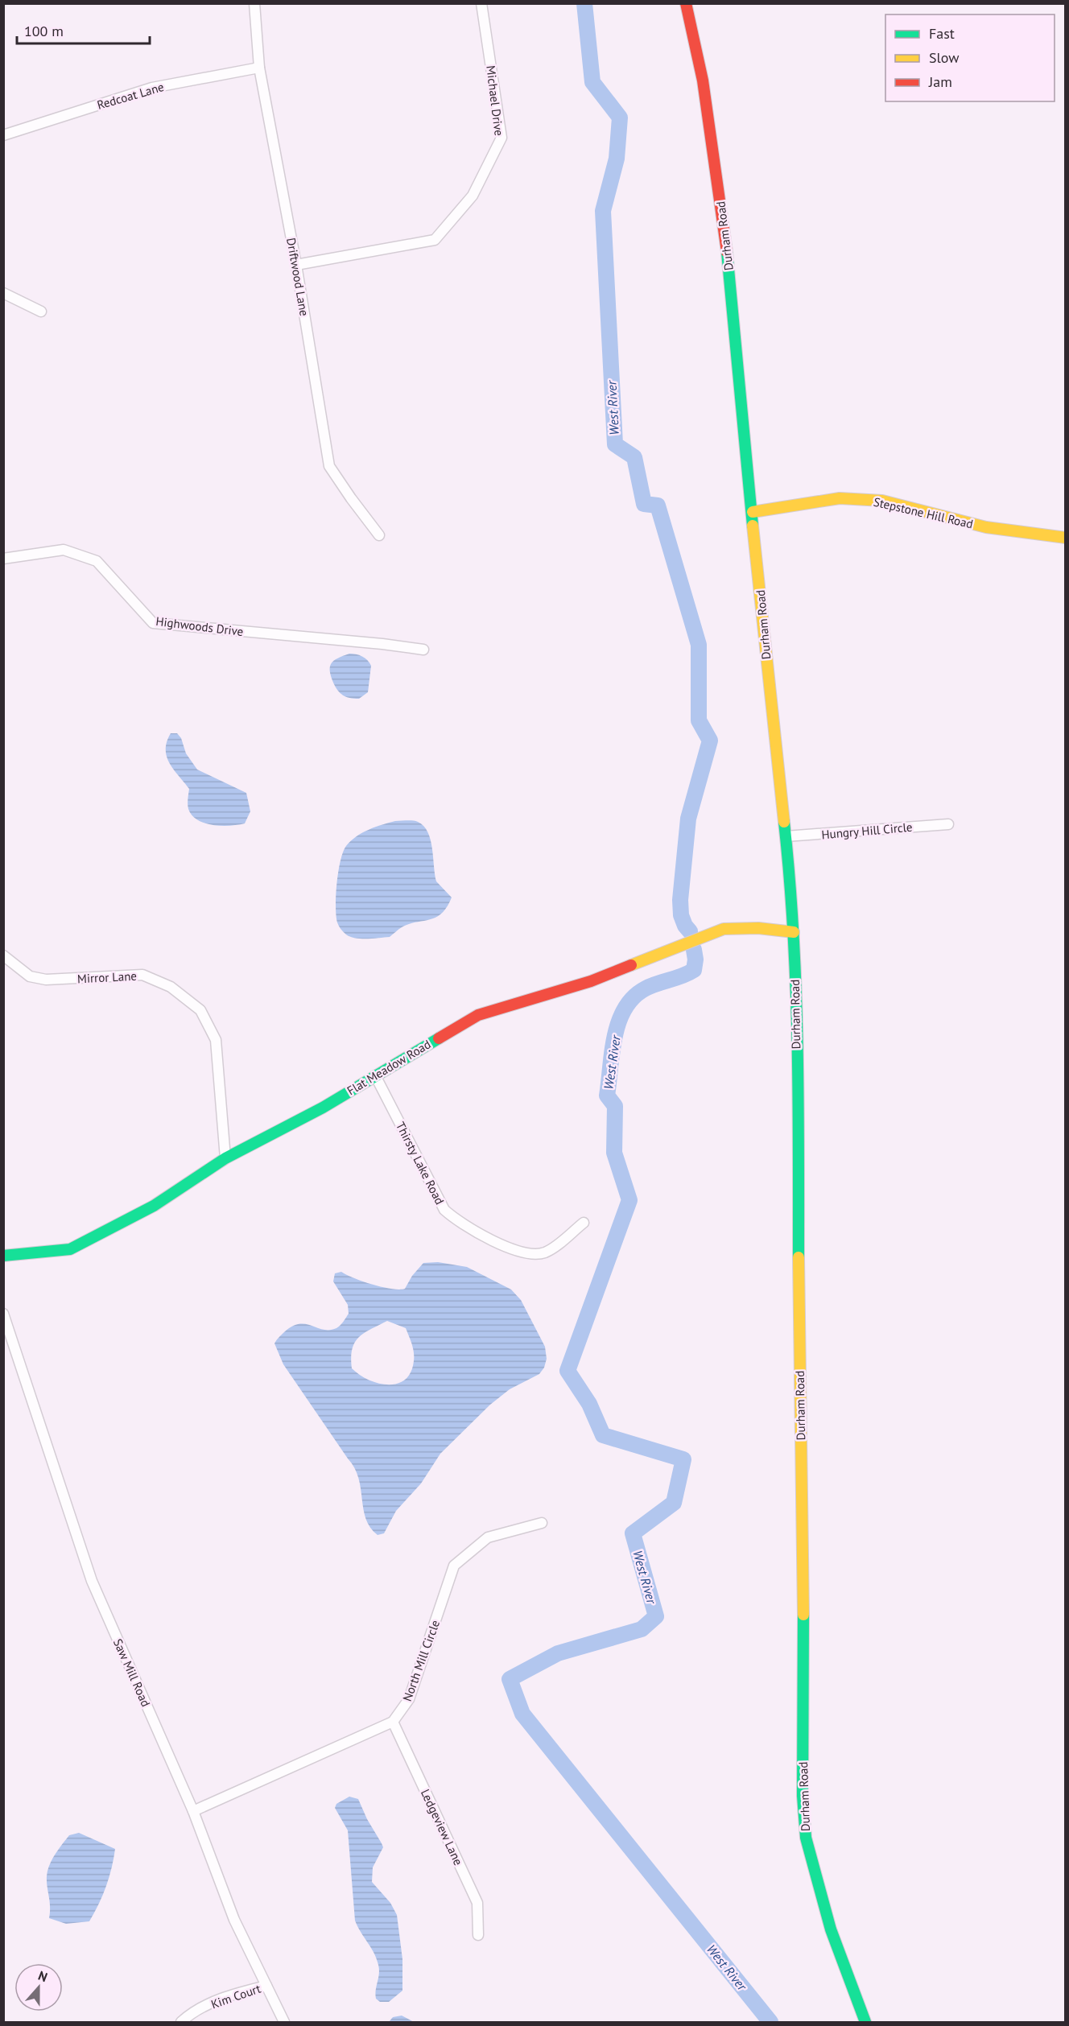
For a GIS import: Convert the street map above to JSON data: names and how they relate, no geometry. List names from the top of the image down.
{
  "streets": {
    "main road": ["Durham Road", "Stepstone Hill Road", "Flat Meadow Road"],
    "street": [
      "Redcoat Lane",
      "Michael Drive",
      "Driftwood Lane",
      "Highwoods Drive",
      "Hungry Hill Circle",
      "Mirror Lane",
      "Thirsty Lake Road",
      "North Mill Circle",
      "Saw Mill Road",
      "Ledgeview Lane",
      "Kim Court"
    ]
  },
  "crossings": [
    ["Redcoat Lane", "Driftwood Lane"],
    ["Michael Drive", "Driftwood Lane"],
    ["Durham Road", "Stepstone Hill Road"],
    ["Durham Road", "Hungry Hill Circle"],
    ["Durham Road", "Flat Meadow Road"],
    ["Mirror Lane", "Flat Meadow Road"],
    ["Flat Meadow Road", "Thirsty Lake Road"],
    ["North Mill Circle", "Ledgeview Lane"],
    ["Saw Mill Road", "Kim Court"]
  ],
  "water": ["West River"],
  "legend": ["Fast", "Slow", "Jam"],
  "scale_bar": "100 m",
  "north": "top"
}
